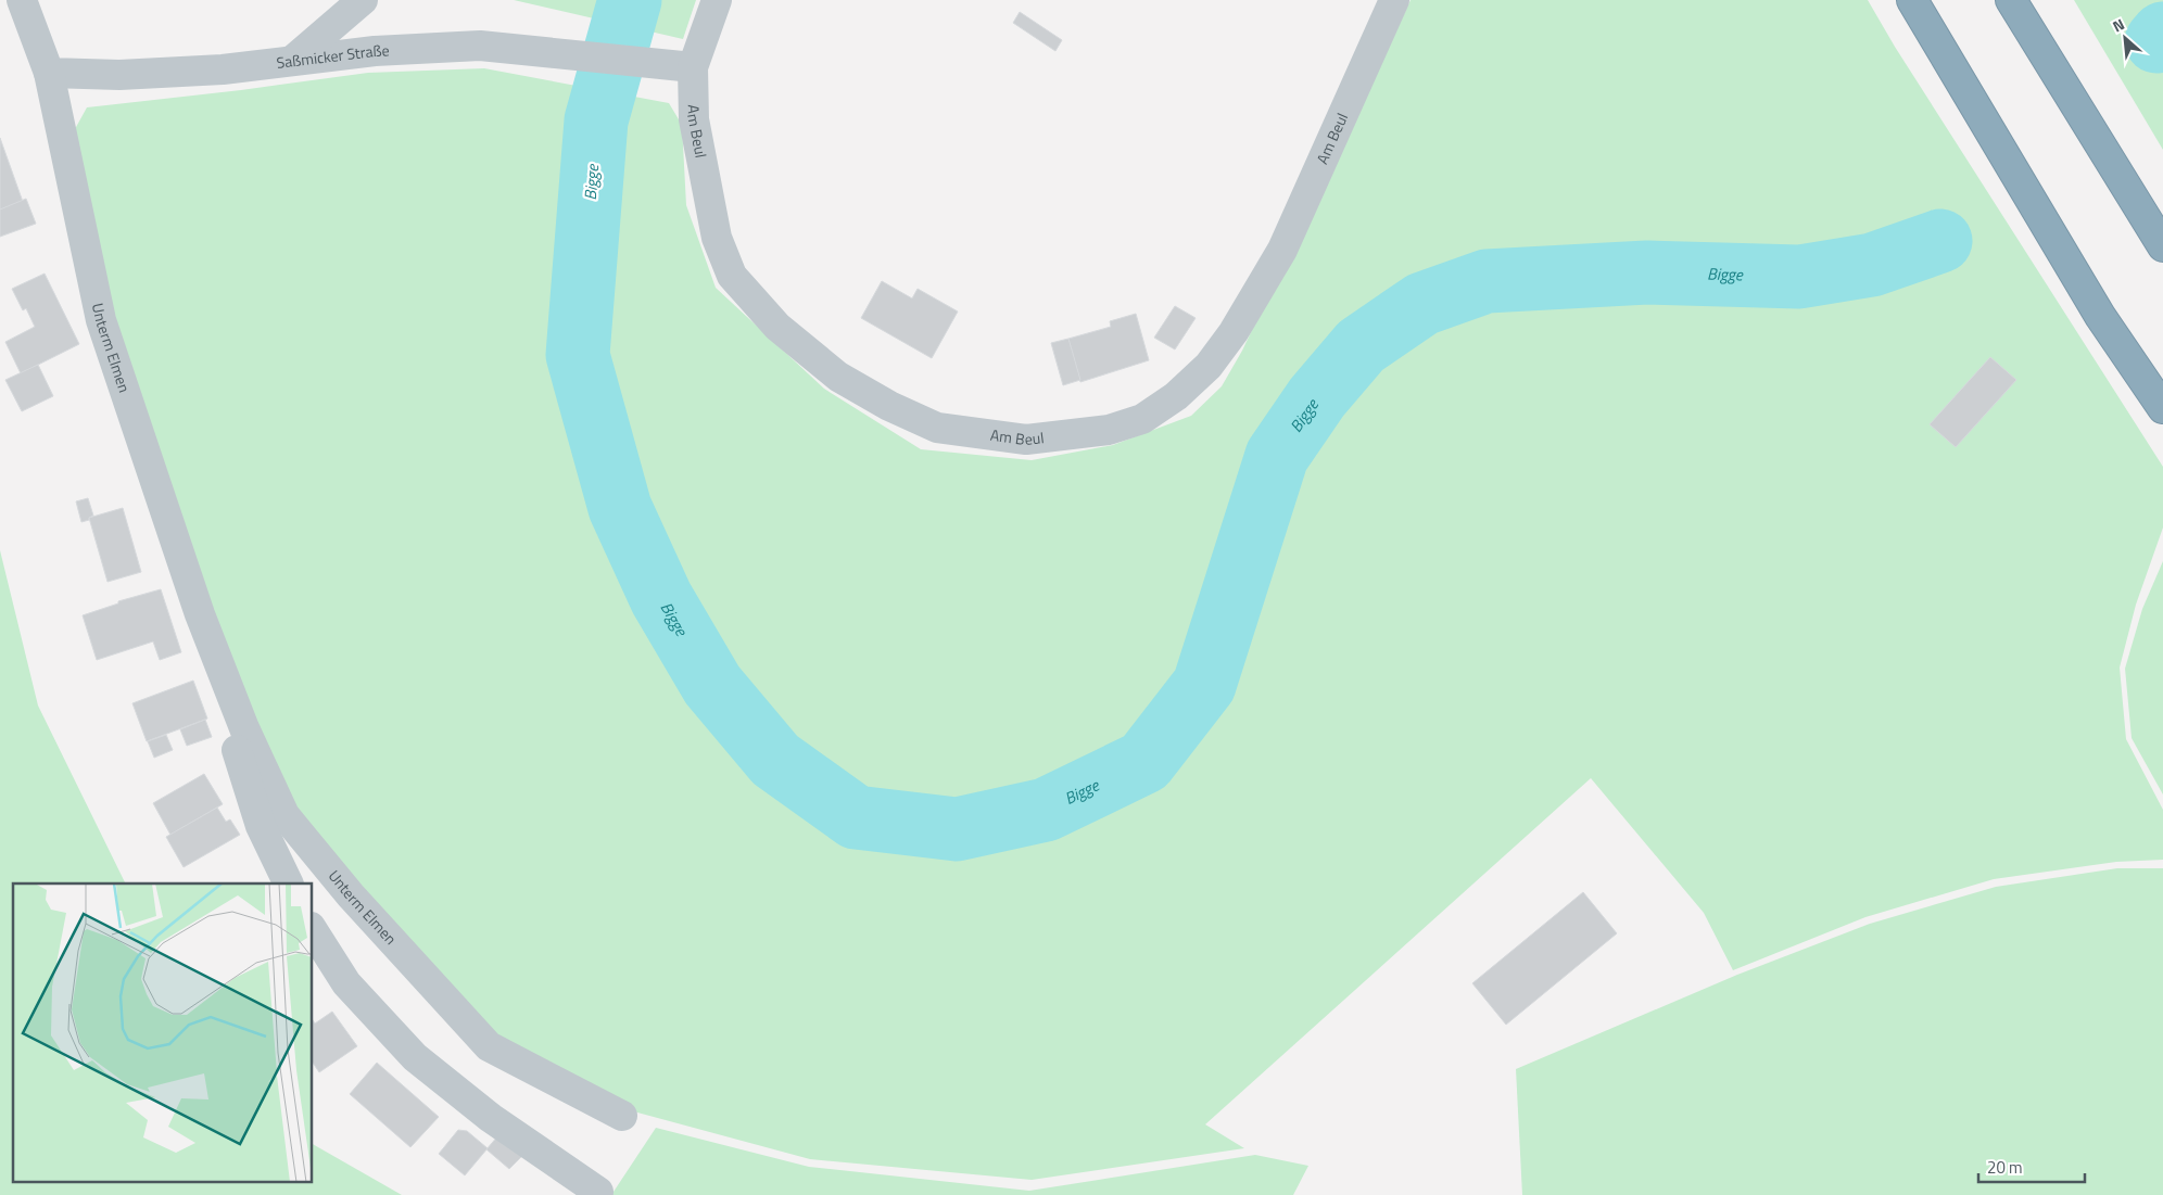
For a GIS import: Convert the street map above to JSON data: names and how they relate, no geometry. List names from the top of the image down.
{
  "streets": {
    "street": ["Saßmicker Straße", "Am Beul", "Unterm Elmen"]
  },
  "crossings": [
    ["Saßmicker Straße", "Am Beul"],
    ["Saßmicker Straße", "Unterm Elmen"]
  ],
  "water": ["Bigge"],
  "scale_bar": "20 m",
  "north": "top left"
}
